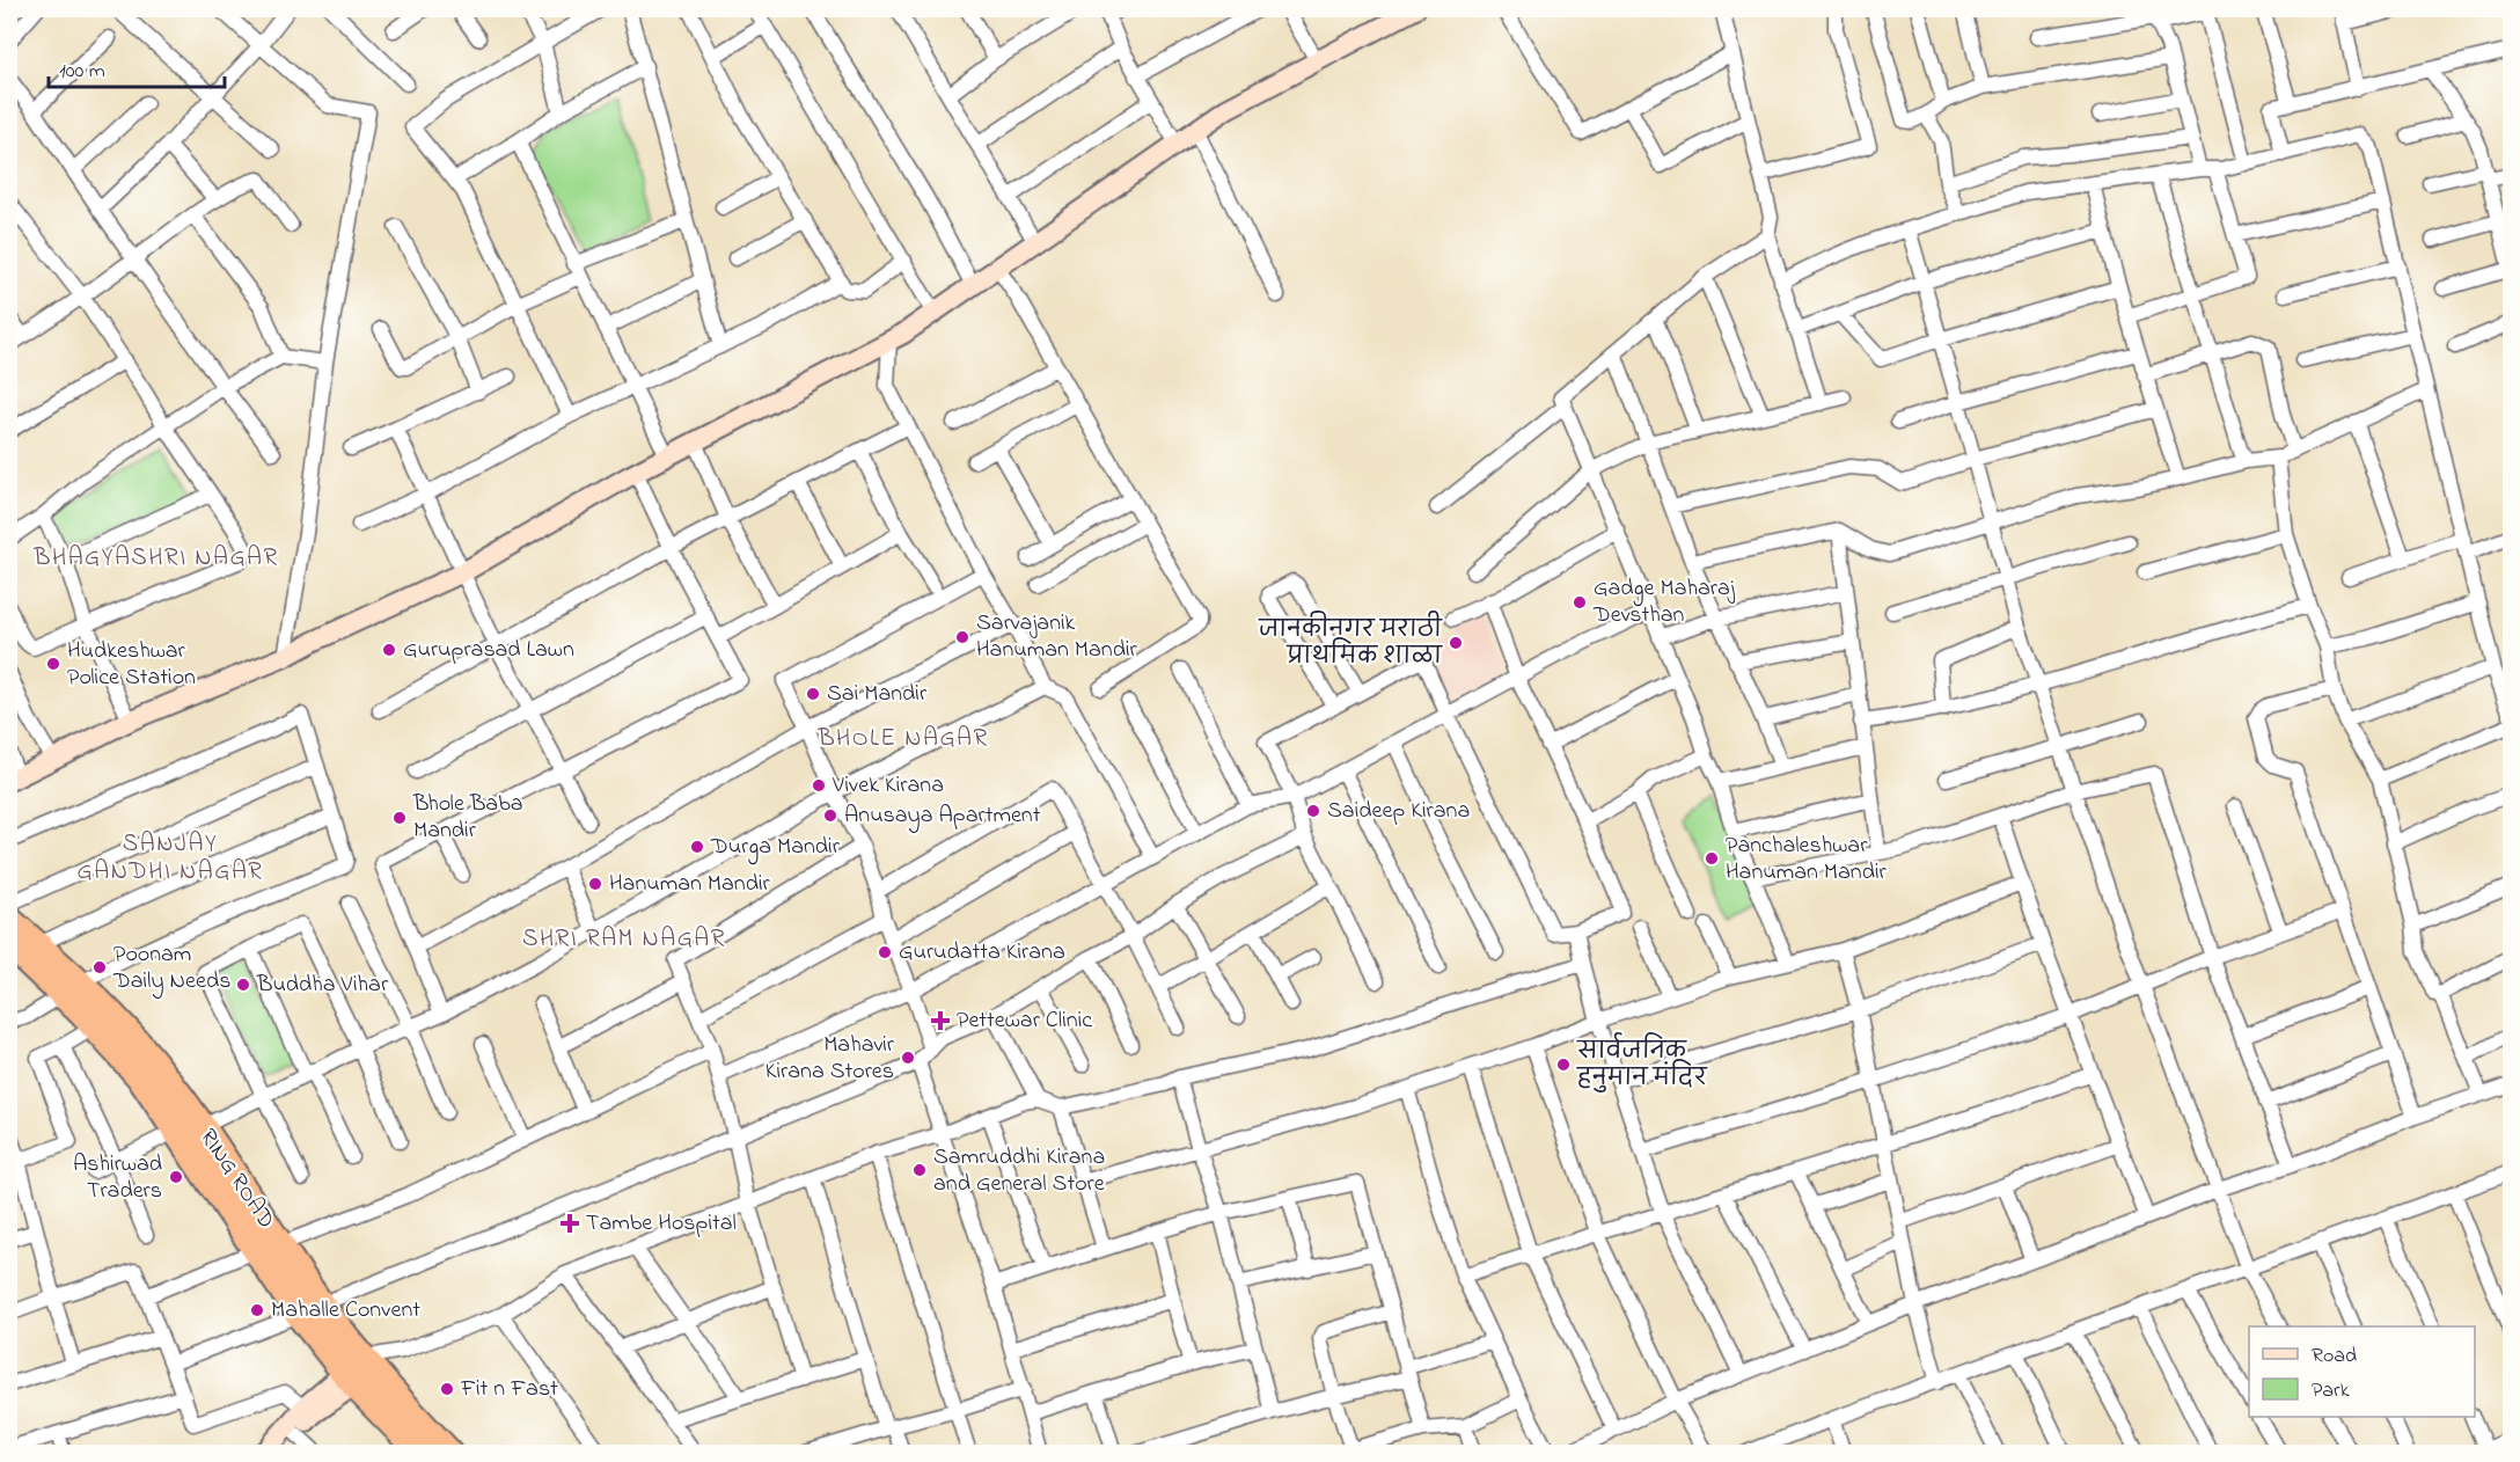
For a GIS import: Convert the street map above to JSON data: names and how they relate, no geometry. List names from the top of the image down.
{
  "streets": {
    "highway": ["RING ROAD"]
  },
  "districts": [
    "BHAGYASHRI NAGAR",
    "BHOLE NAGAR",
    "SANJAY GANDHI NAGAR",
    "SHRI RAM NAGAR"
  ],
  "places": {
    "other": [
      "Gadge Maharaj Devsthan",
      "Sarvajanik Hanuman Mandir",
      "जानकीनगर मराठी प्राथमिक शाळा",
      "Guruprasad Lawn",
      "Hudkeshwar Police Station",
      "Sai Mandir",
      "Vivek Kirana",
      "Saideep Kirana",
      "Anusaya Apartment",
      "Bhole Baba Mandir",
      "Durga Mandir",
      "Panchaleshwar Hanuman Mandir",
      "Hanuman Mandir",
      "Gurudatta Kirana",
      "Poonam Daily Needs",
      "Buddha Vihar",
      "Mahavir Kirana Stores",
      "सार्वजनिक हनुमान मंदिर",
      "Samruddhi Kirana and General Store",
      "Ashirwad Traders",
      "Mahalle Convent",
      "Fit n Fast"
    ],
    "health": ["Pettewar Clinic", "Tambe Hospital"]
  },
  "legend": ["Road", "Park"],
  "scale_bar": "100 m"
}
